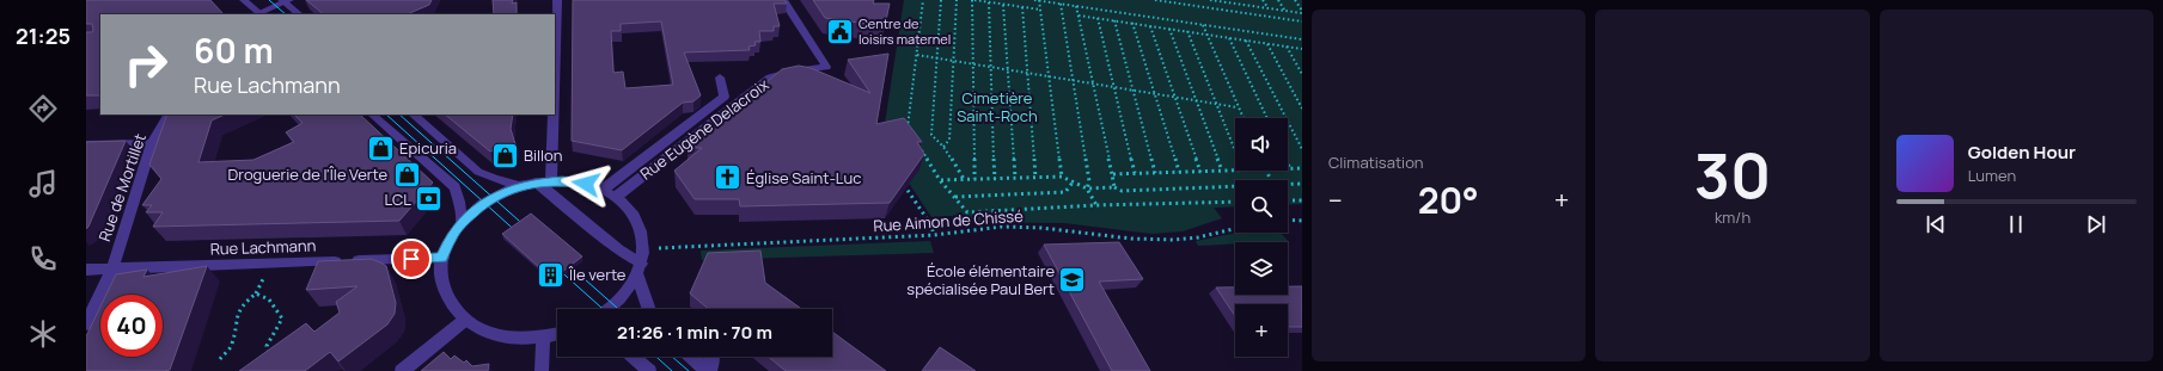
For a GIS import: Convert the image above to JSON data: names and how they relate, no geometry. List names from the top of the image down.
{
  "streets": {
    "street": ["Rue Eugène Delacroix", "Rue de Mortillet", "Rue Lachmann"],
    "path": ["Rue Aimon de Chissé"]
  },
  "crossings": [
    ["Rue de Mortillet", "Rue Lachmann"]
  ],
  "parks": ["Cimetière Saint-Roch"],
  "places": {
    "public building": ["Centre de loisirs maternel"],
    "shop": ["Epicuria", "Billon", "Droguerie de l'Île Verte"],
    "church": ["Église Saint-Luc"],
    "bank": ["LCL"],
    "building": ["Île verte"],
    "school or university": ["École élémentaire spécialisée Paul Bert"]
  },
  "page": {
    "tabs": "21:25",
    "tile": [
      "Climatisation",
      ["30", "km/h"]
    ],
    "turn": ["60 m", "Rue Lachmann"],
    "map_buttons": "+",
    "song": ["Golden Hour", "Lumen"],
    "heat": ["−", "20°", "+"],
    "limit": "40",
    "trip": "21:26 · 1 min · 70 m"
  }
}
